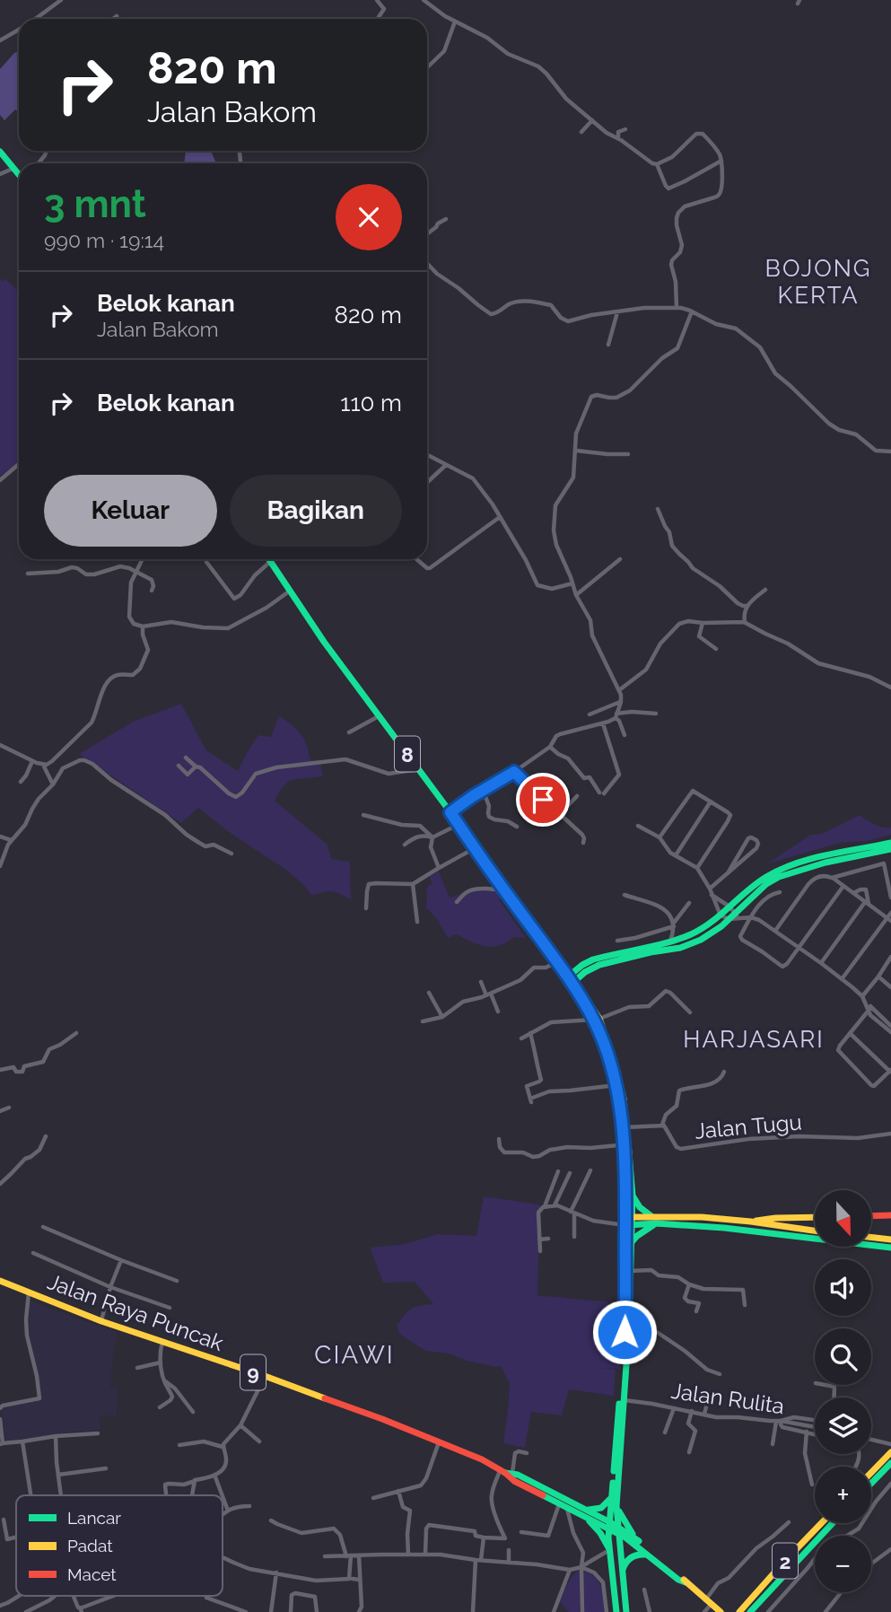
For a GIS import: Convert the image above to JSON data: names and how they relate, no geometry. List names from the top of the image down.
{
  "streets": {
    "main road": [
      "8",
      "Jalan Raya Puncak",
      "9",
      "2"
    ],
    "street": ["Jalan Tugu", "Jalan Rulita"]
  },
  "crossings": [
    ["8", "Jalan Tugu"],
    ["8", "9"],
    ["8", "Jalan Rulita"],
    ["Jalan Raya Puncak", "9"]
  ],
  "districts": ["BOJONG KERTA", "HARJASARI", "CIAWI"],
  "legend": ["Lancar", "Padat", "Macet"],
  "north": "bottom",
  "page": {
    "turn": ["820 m", "Jalan Bakom"],
    "heading": ["3 mnt", "990 m · 19:14"],
    "list": [
      {
        "name": "Belok kanan",
        "note": "Jalan Bakom",
        "value": "820 m"
      },
      {
        "name": "Belok kanan",
        "value": "110 m"
      }
    ],
    "buttons": ["Keluar", "Bagikan"],
    "map_buttons": ["+", "−"]
  }
}
